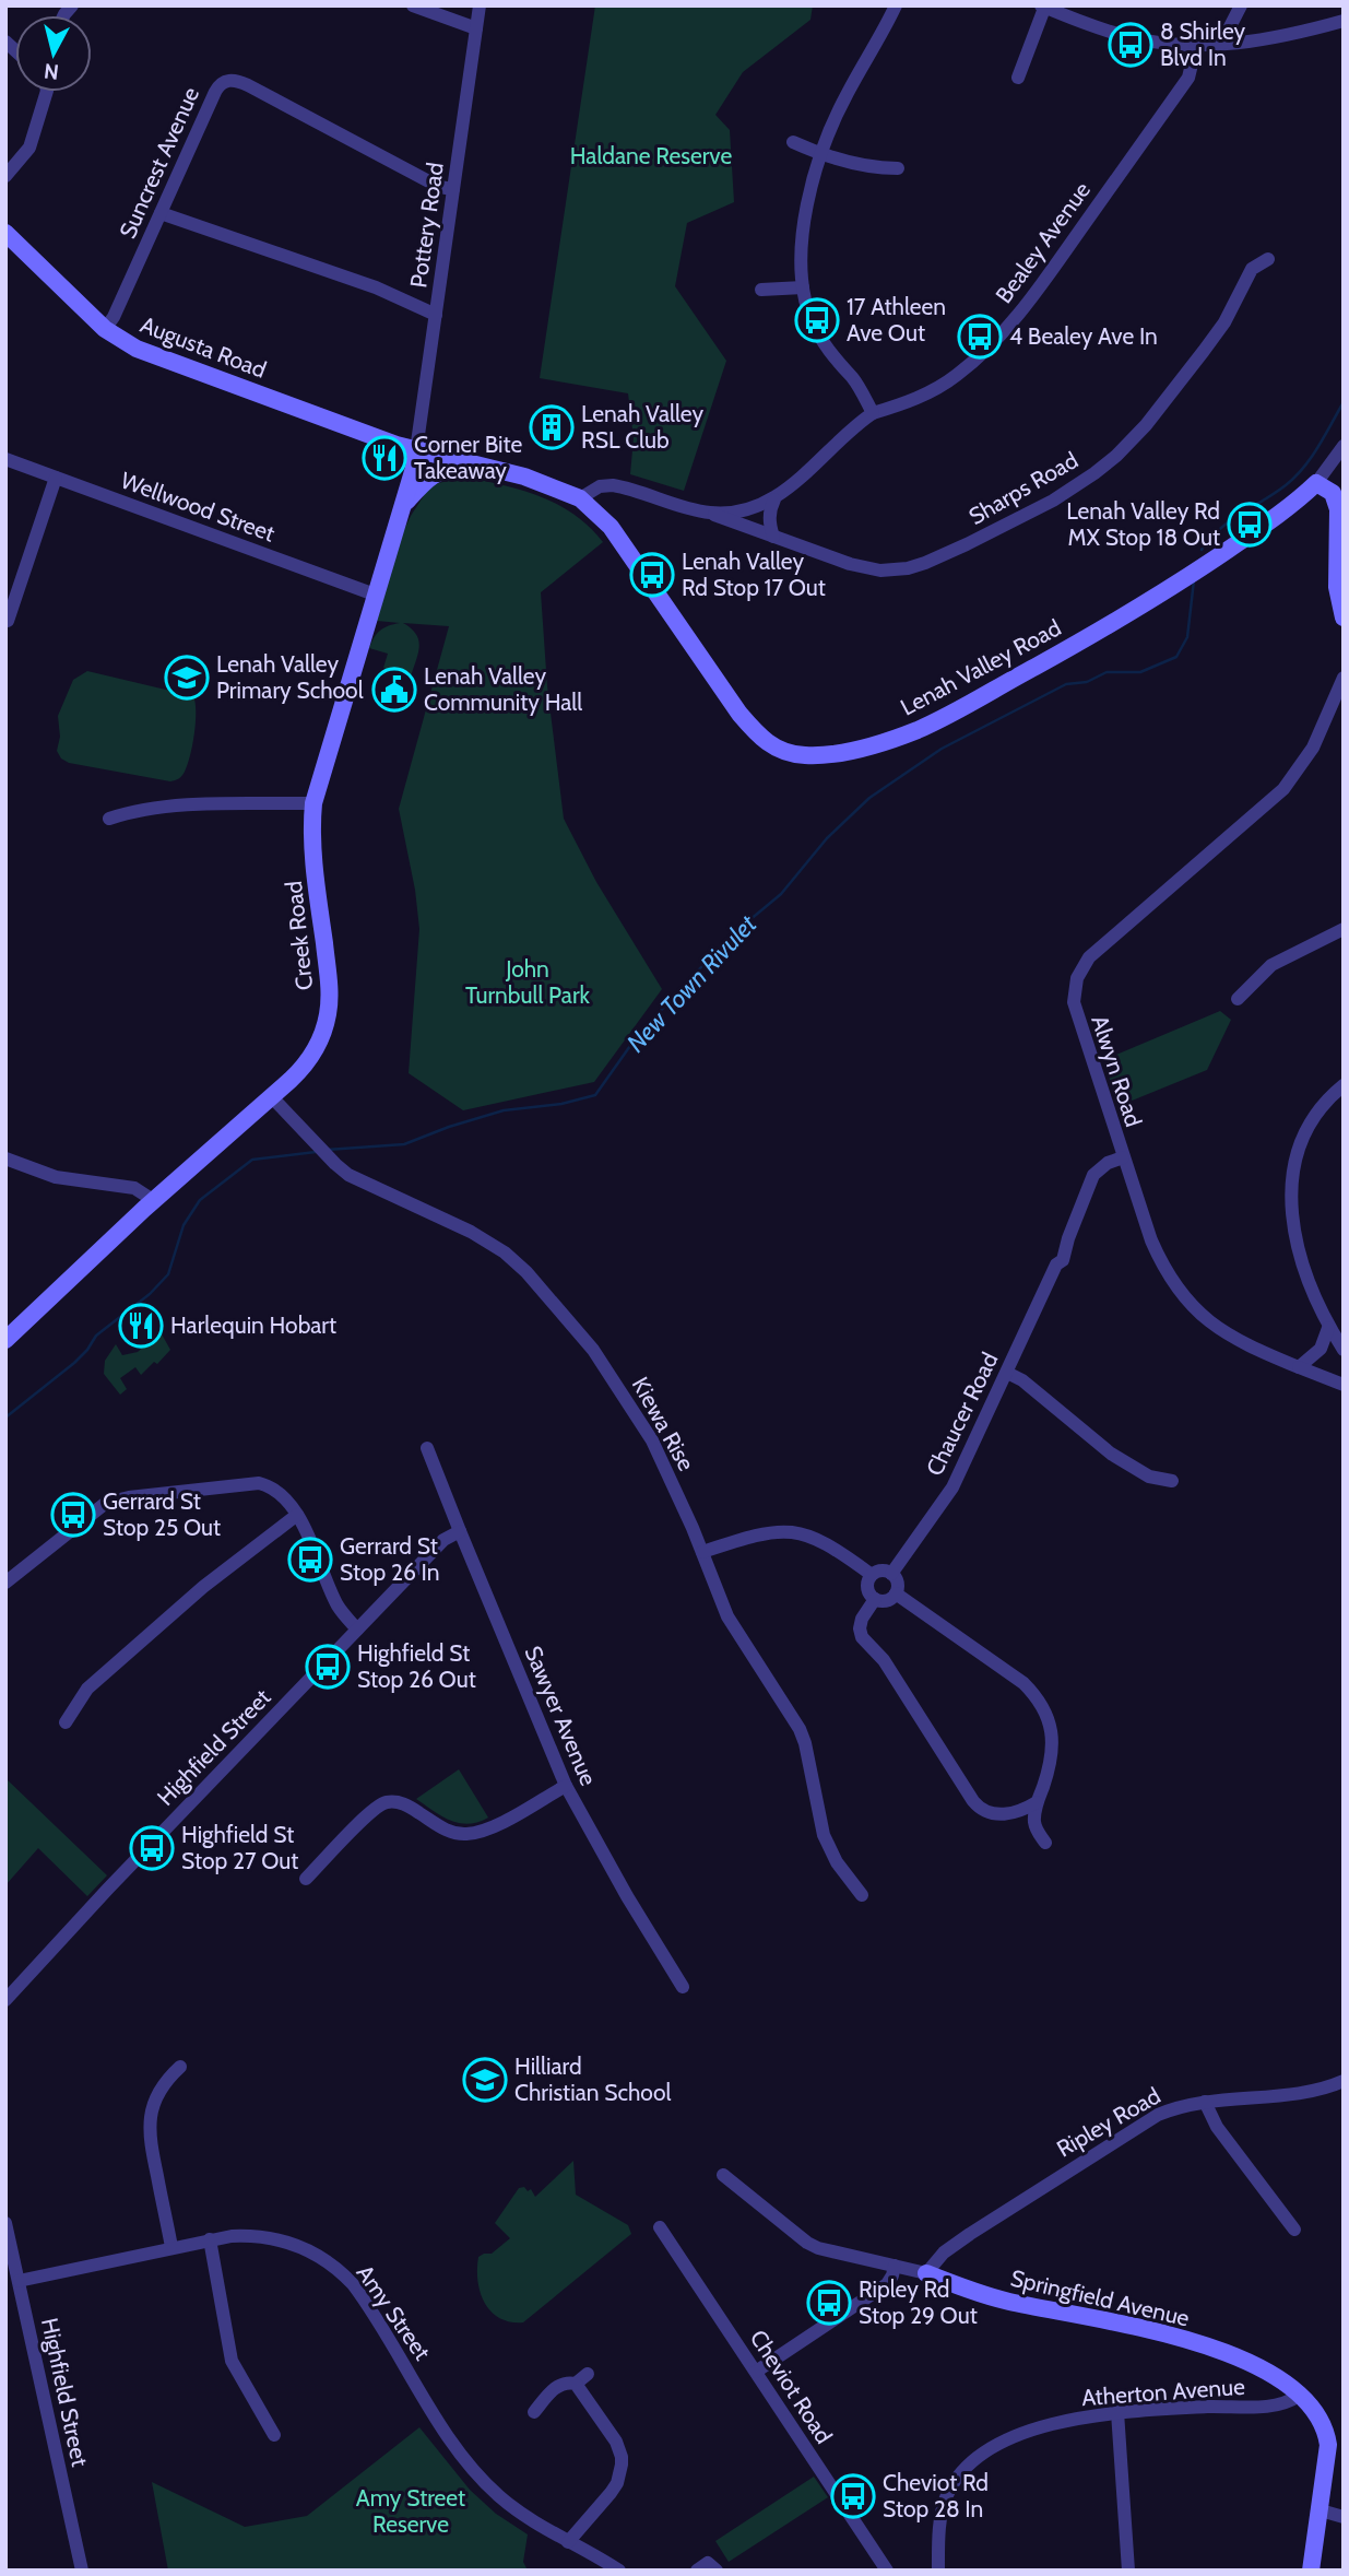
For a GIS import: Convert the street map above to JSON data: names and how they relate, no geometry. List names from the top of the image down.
{
  "streets": {
    "street": [
      "Suncrest Avenue",
      "Pottery Road",
      "Bealey Avenue",
      "Augusta Road",
      "Sharps Road",
      "Wellwood Street",
      "Lenah Valley Road",
      "Creek Road",
      "Alwyn Road",
      "Chaucer Road",
      "Kiewa Rise",
      "Sawyer Avenue",
      "Highfield Street",
      "Ripley Road",
      "Springfield Avenue",
      "Amy Street",
      "Cheviot Road",
      "Atherton Avenue"
    ]
  },
  "crossings": [
    ["Suncrest Avenue", "Pottery Road"],
    ["Suncrest Avenue", "Augusta Road"],
    ["Pottery Road", "Augusta Road"],
    ["Pottery Road", "Lenah Valley Road"],
    ["Pottery Road", "Creek Road"],
    ["Augusta Road", "Lenah Valley Road"],
    ["Augusta Road", "Creek Road"],
    ["Sharps Road", "Lenah Valley Road"],
    ["Wellwood Street", "Creek Road"],
    ["Lenah Valley Road", "Creek Road"],
    ["Creek Road", "Kiewa Rise"],
    ["Alwyn Road", "Chaucer Road"],
    ["Sawyer Avenue", "Highfield Street"],
    ["Highfield Street", "Amy Street"],
    ["Ripley Road", "Springfield Avenue"],
    ["Springfield Avenue", "Atherton Avenue"]
  ],
  "water": ["New Town Rivulet"],
  "parks": ["Haldane Reserve", "John Turnbull Park", "Amy Street Reserve"],
  "places": {
    "bus stop": [
      "8 Shirley Blvd In",
      "17 Athleen Ave Out",
      "4 Bealey Ave In",
      "Lenah Valley Rd MX Stop 18 Out",
      "Lenah Valley Rd Stop 17 Out",
      "Gerrard St Stop 25 Out",
      "Gerrard St Stop 26 In",
      "Highfield St Stop 26 Out",
      "Highfield St Stop 27 Out",
      "Ripley Rd Stop 29 Out",
      "Cheviot Rd Stop 28 In"
    ],
    "building": ["Lenah Valley RSL Club"],
    "restaurant": ["Corner Bite Takeaway", "Harlequin Hobart"],
    "school or university": ["Lenah Valley Primary School", "Hilliard Christian School"],
    "public building": ["Lenah Valley Community Hall"]
  },
  "north": "bottom"
}
